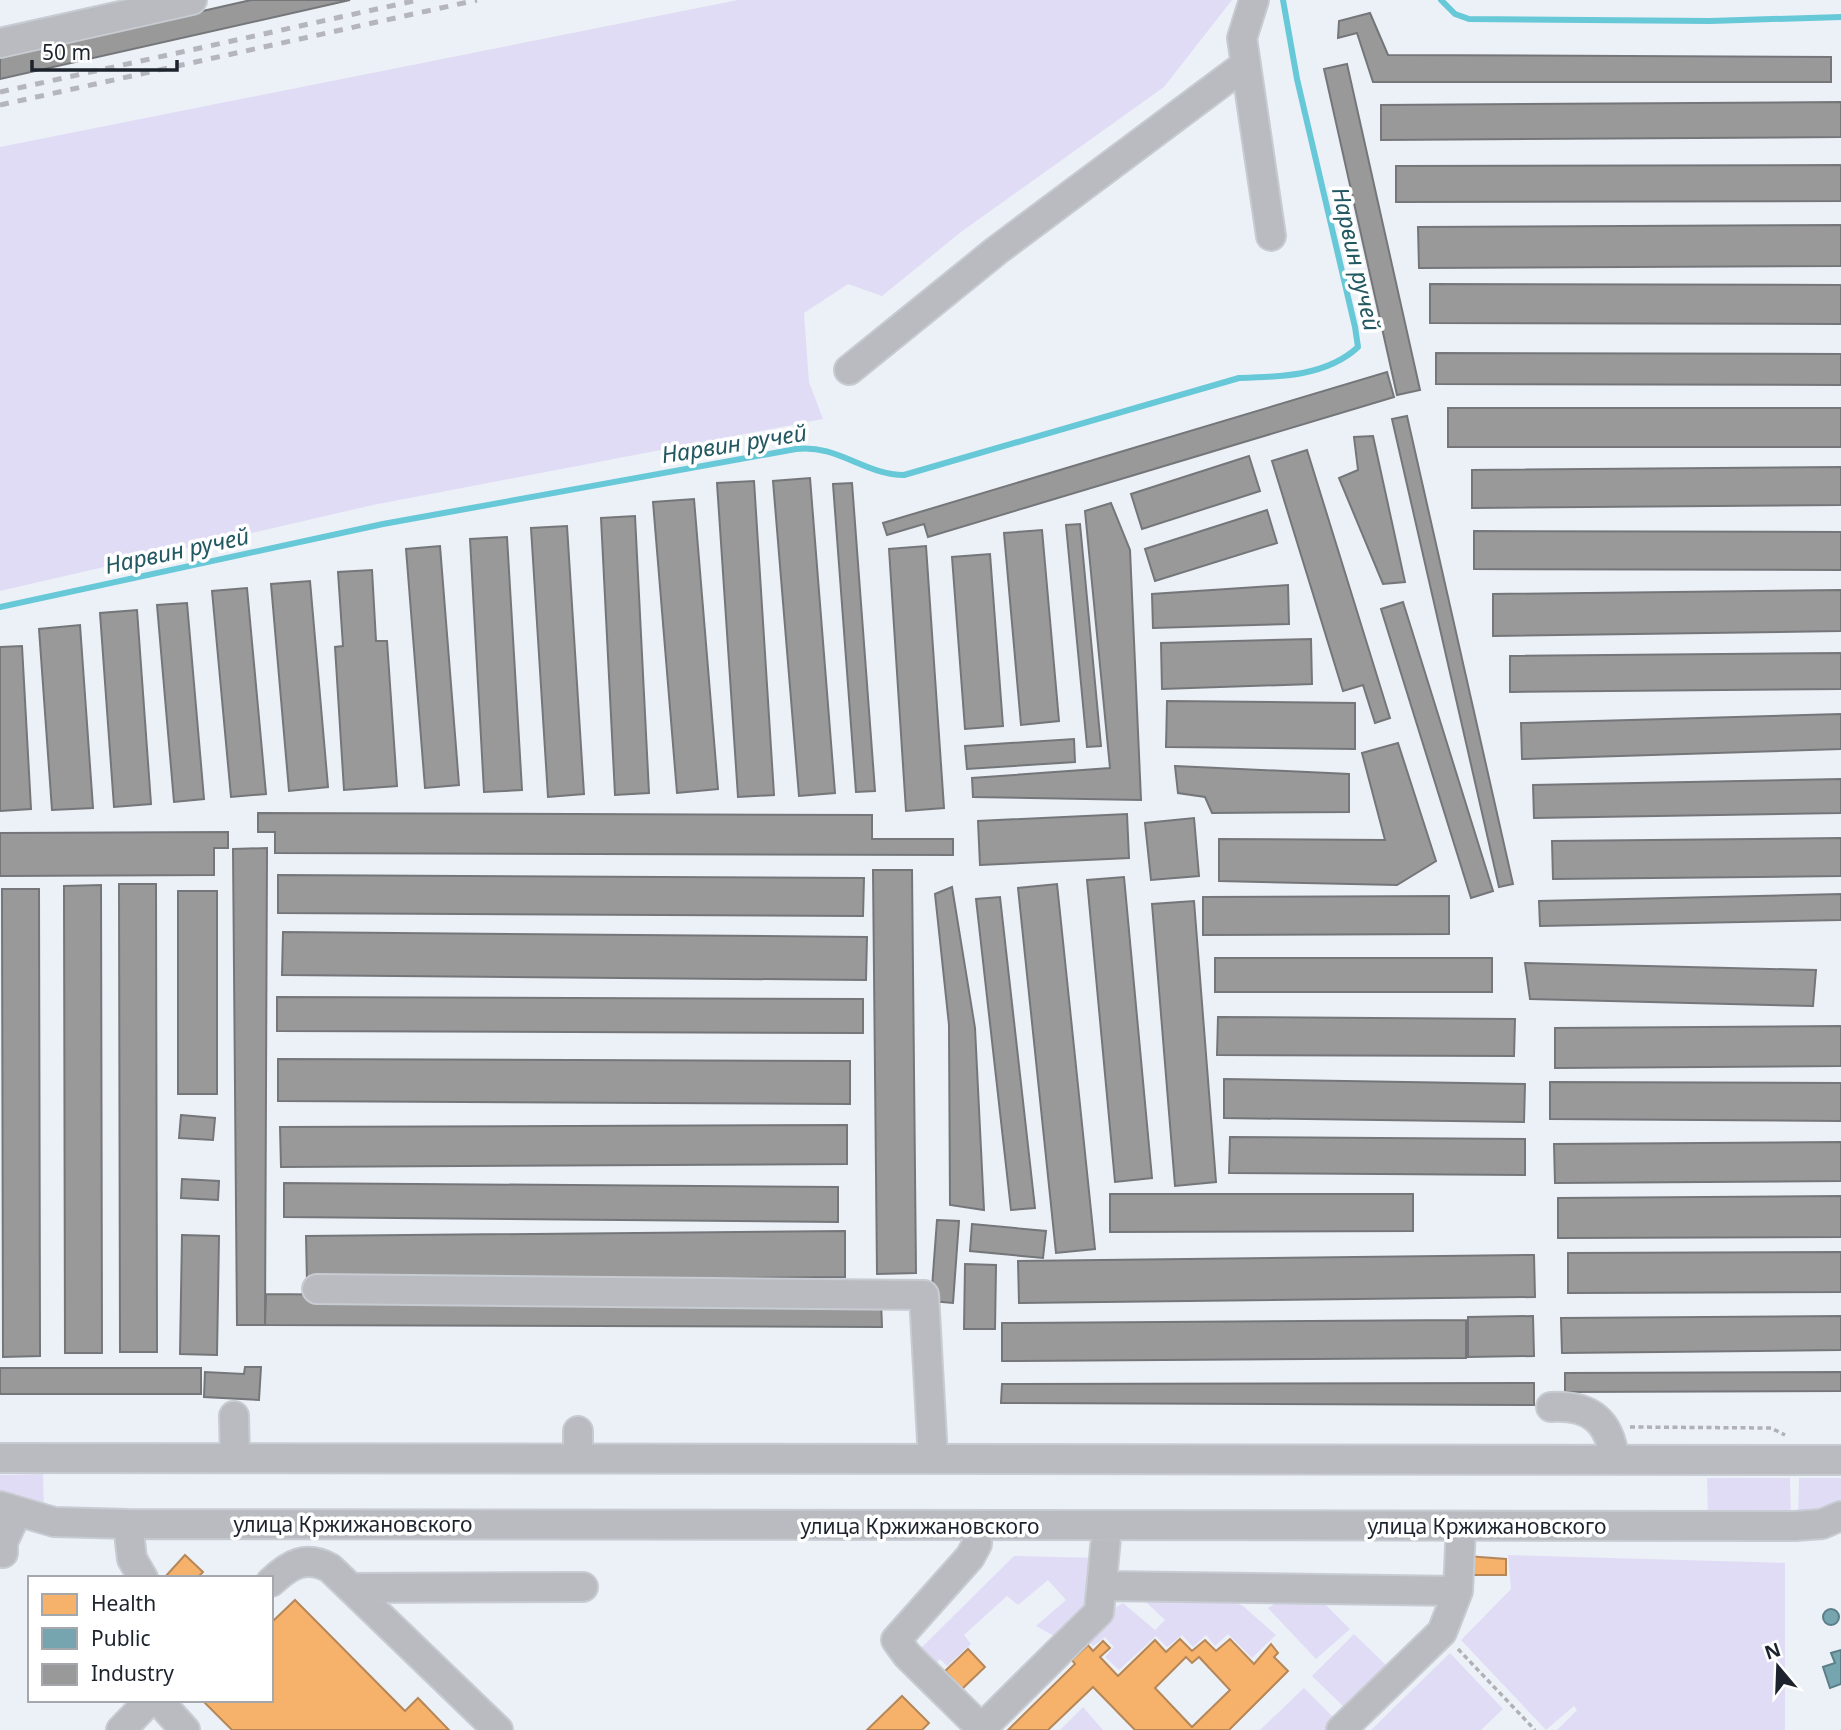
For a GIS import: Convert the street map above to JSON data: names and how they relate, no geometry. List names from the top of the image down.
{
  "streets": {
    "street": ["улица Кржижановского"]
  },
  "water": ["Нарвин ручей"],
  "legend": ["Health", "Public", "Industry"],
  "scale_bar": "50 m",
  "north": "top"
}
